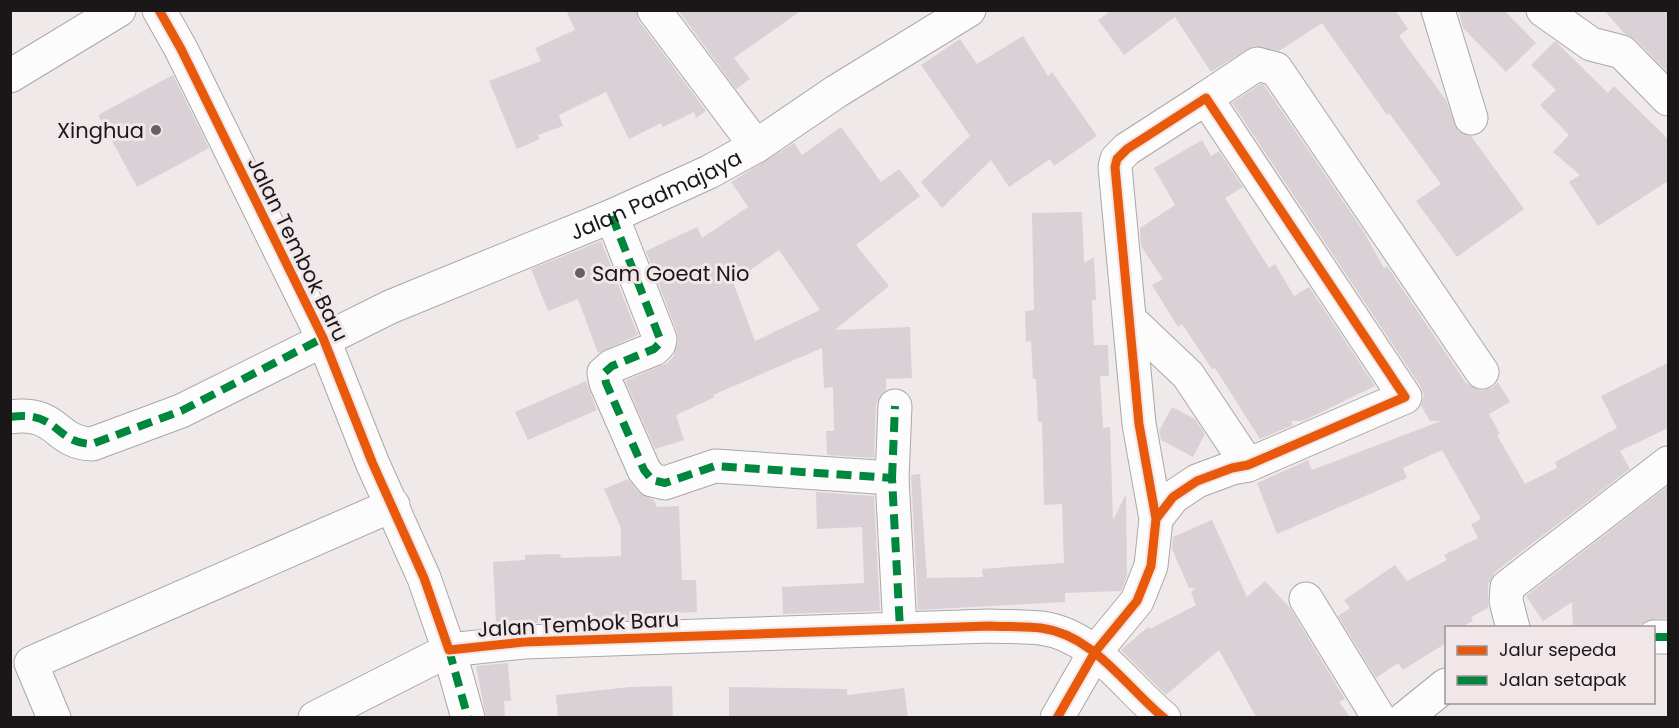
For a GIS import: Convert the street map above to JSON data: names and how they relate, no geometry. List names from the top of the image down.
{
  "streets": {
    "street": ["Jalan Padmajaya", "Jalan Tembok Baru"]
  },
  "crossings": [
    ["Jalan Padmajaya", "Jalan Tembok Baru"]
  ],
  "places": ["Xinghua", "Sam Goeat Nio"],
  "legend": ["Jalur sepeda", "Jalan setapak"]
}
